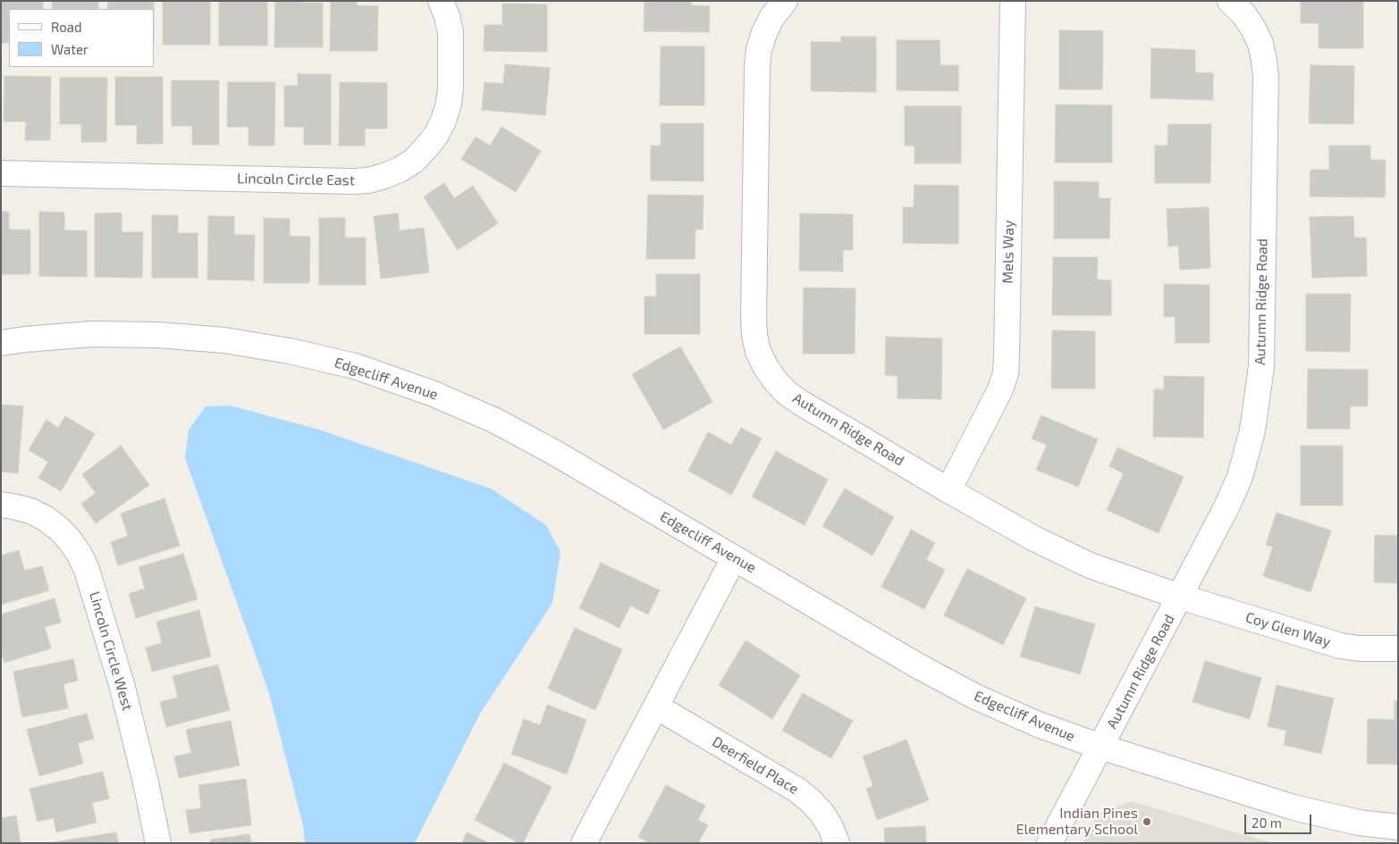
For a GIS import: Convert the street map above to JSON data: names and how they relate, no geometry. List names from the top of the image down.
{
  "streets": {
    "street": [
      "Lincoln Circle East",
      "Mels Way",
      "Autumn Ridge Road",
      "Edgecliff Avenue",
      "Coy Glen Way",
      "Lincoln Circle West",
      "Deerfield Place"
    ]
  },
  "crossings": [
    ["Mels Way", "Autumn Ridge Road"],
    ["Autumn Ridge Road", "Edgecliff Avenue"],
    ["Autumn Ridge Road", "Coy Glen Way"]
  ],
  "places": ["Indian Pines Elementary School"],
  "legend": ["Road", "Water"],
  "scale_bar": "20 m"
}
